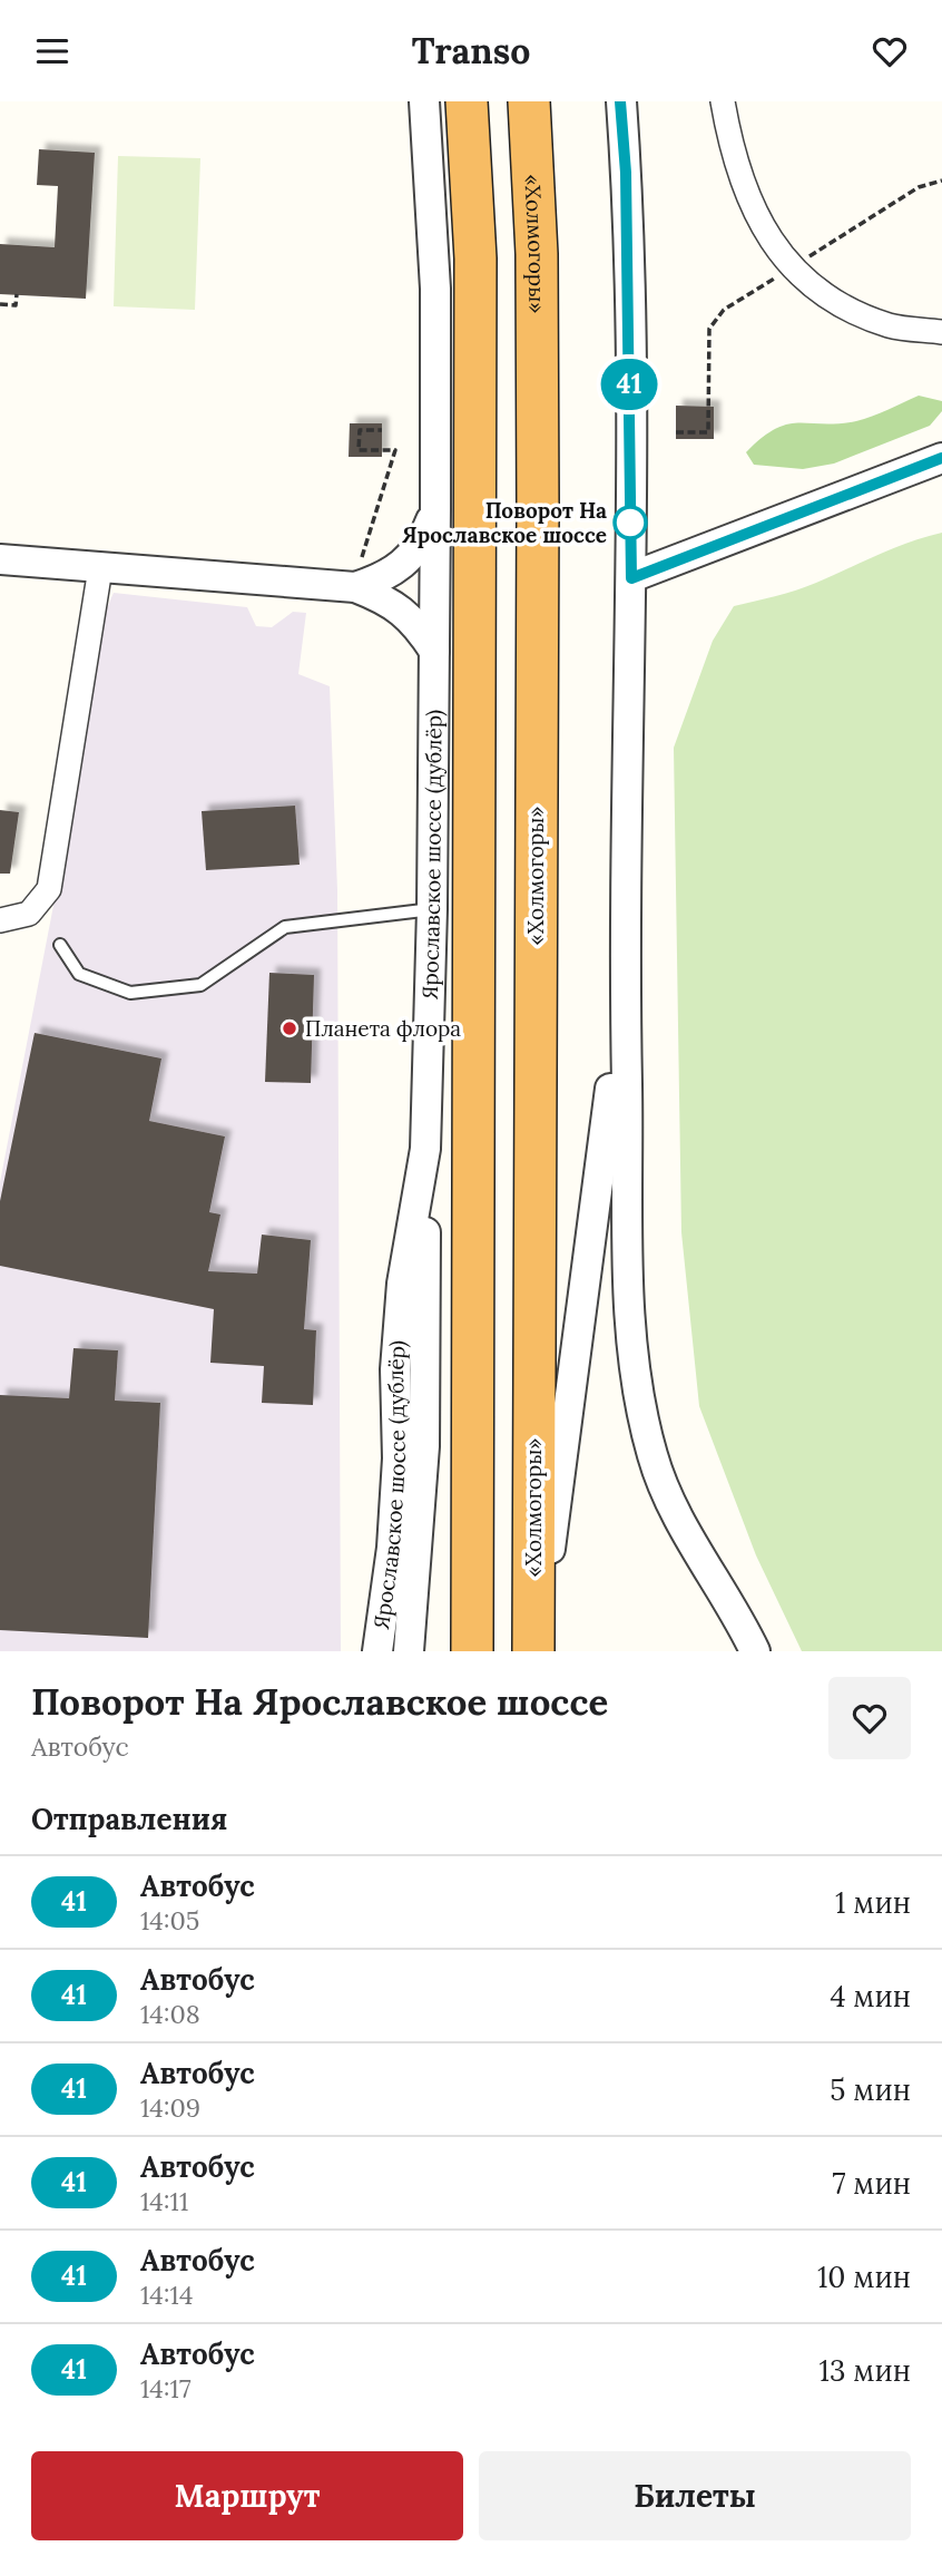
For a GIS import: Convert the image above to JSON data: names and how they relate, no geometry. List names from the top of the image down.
{
  "streets": {
    "highway": ["«Холмогоры»"],
    "street": ["Ярославское шоссе (дублёр)"]
  },
  "places": ["Поворот На Ярославское шоссе", "Планета флора"],
  "lines": ["bus line 41"],
  "page": {
    "header": "Transo",
    "on_map": "41",
    "heading": [
      ["Поворот На Ярославское шоссе", "Автобус"],
      "Отправления"
    ],
    "list": [
      {
        "mark": "41",
        "name": "Автобус",
        "note": "14:05",
        "value": "1 мин"
      },
      {
        "mark": "41",
        "name": "Автобус",
        "note": "14:08",
        "value": "4 мин"
      },
      {
        "mark": "41",
        "name": "Автобус",
        "note": "14:09",
        "value": "5 мин"
      },
      {
        "mark": "41",
        "name": "Автобус",
        "note": "14:11",
        "value": "7 мин"
      },
      {
        "mark": "41",
        "name": "Автобус",
        "note": "14:14",
        "value": "10 мин"
      },
      {
        "mark": "41",
        "name": "Автобус",
        "note": "14:17",
        "value": "13 мин"
      }
    ],
    "buttons": ["Маршрут", "Билеты"]
  }
}
